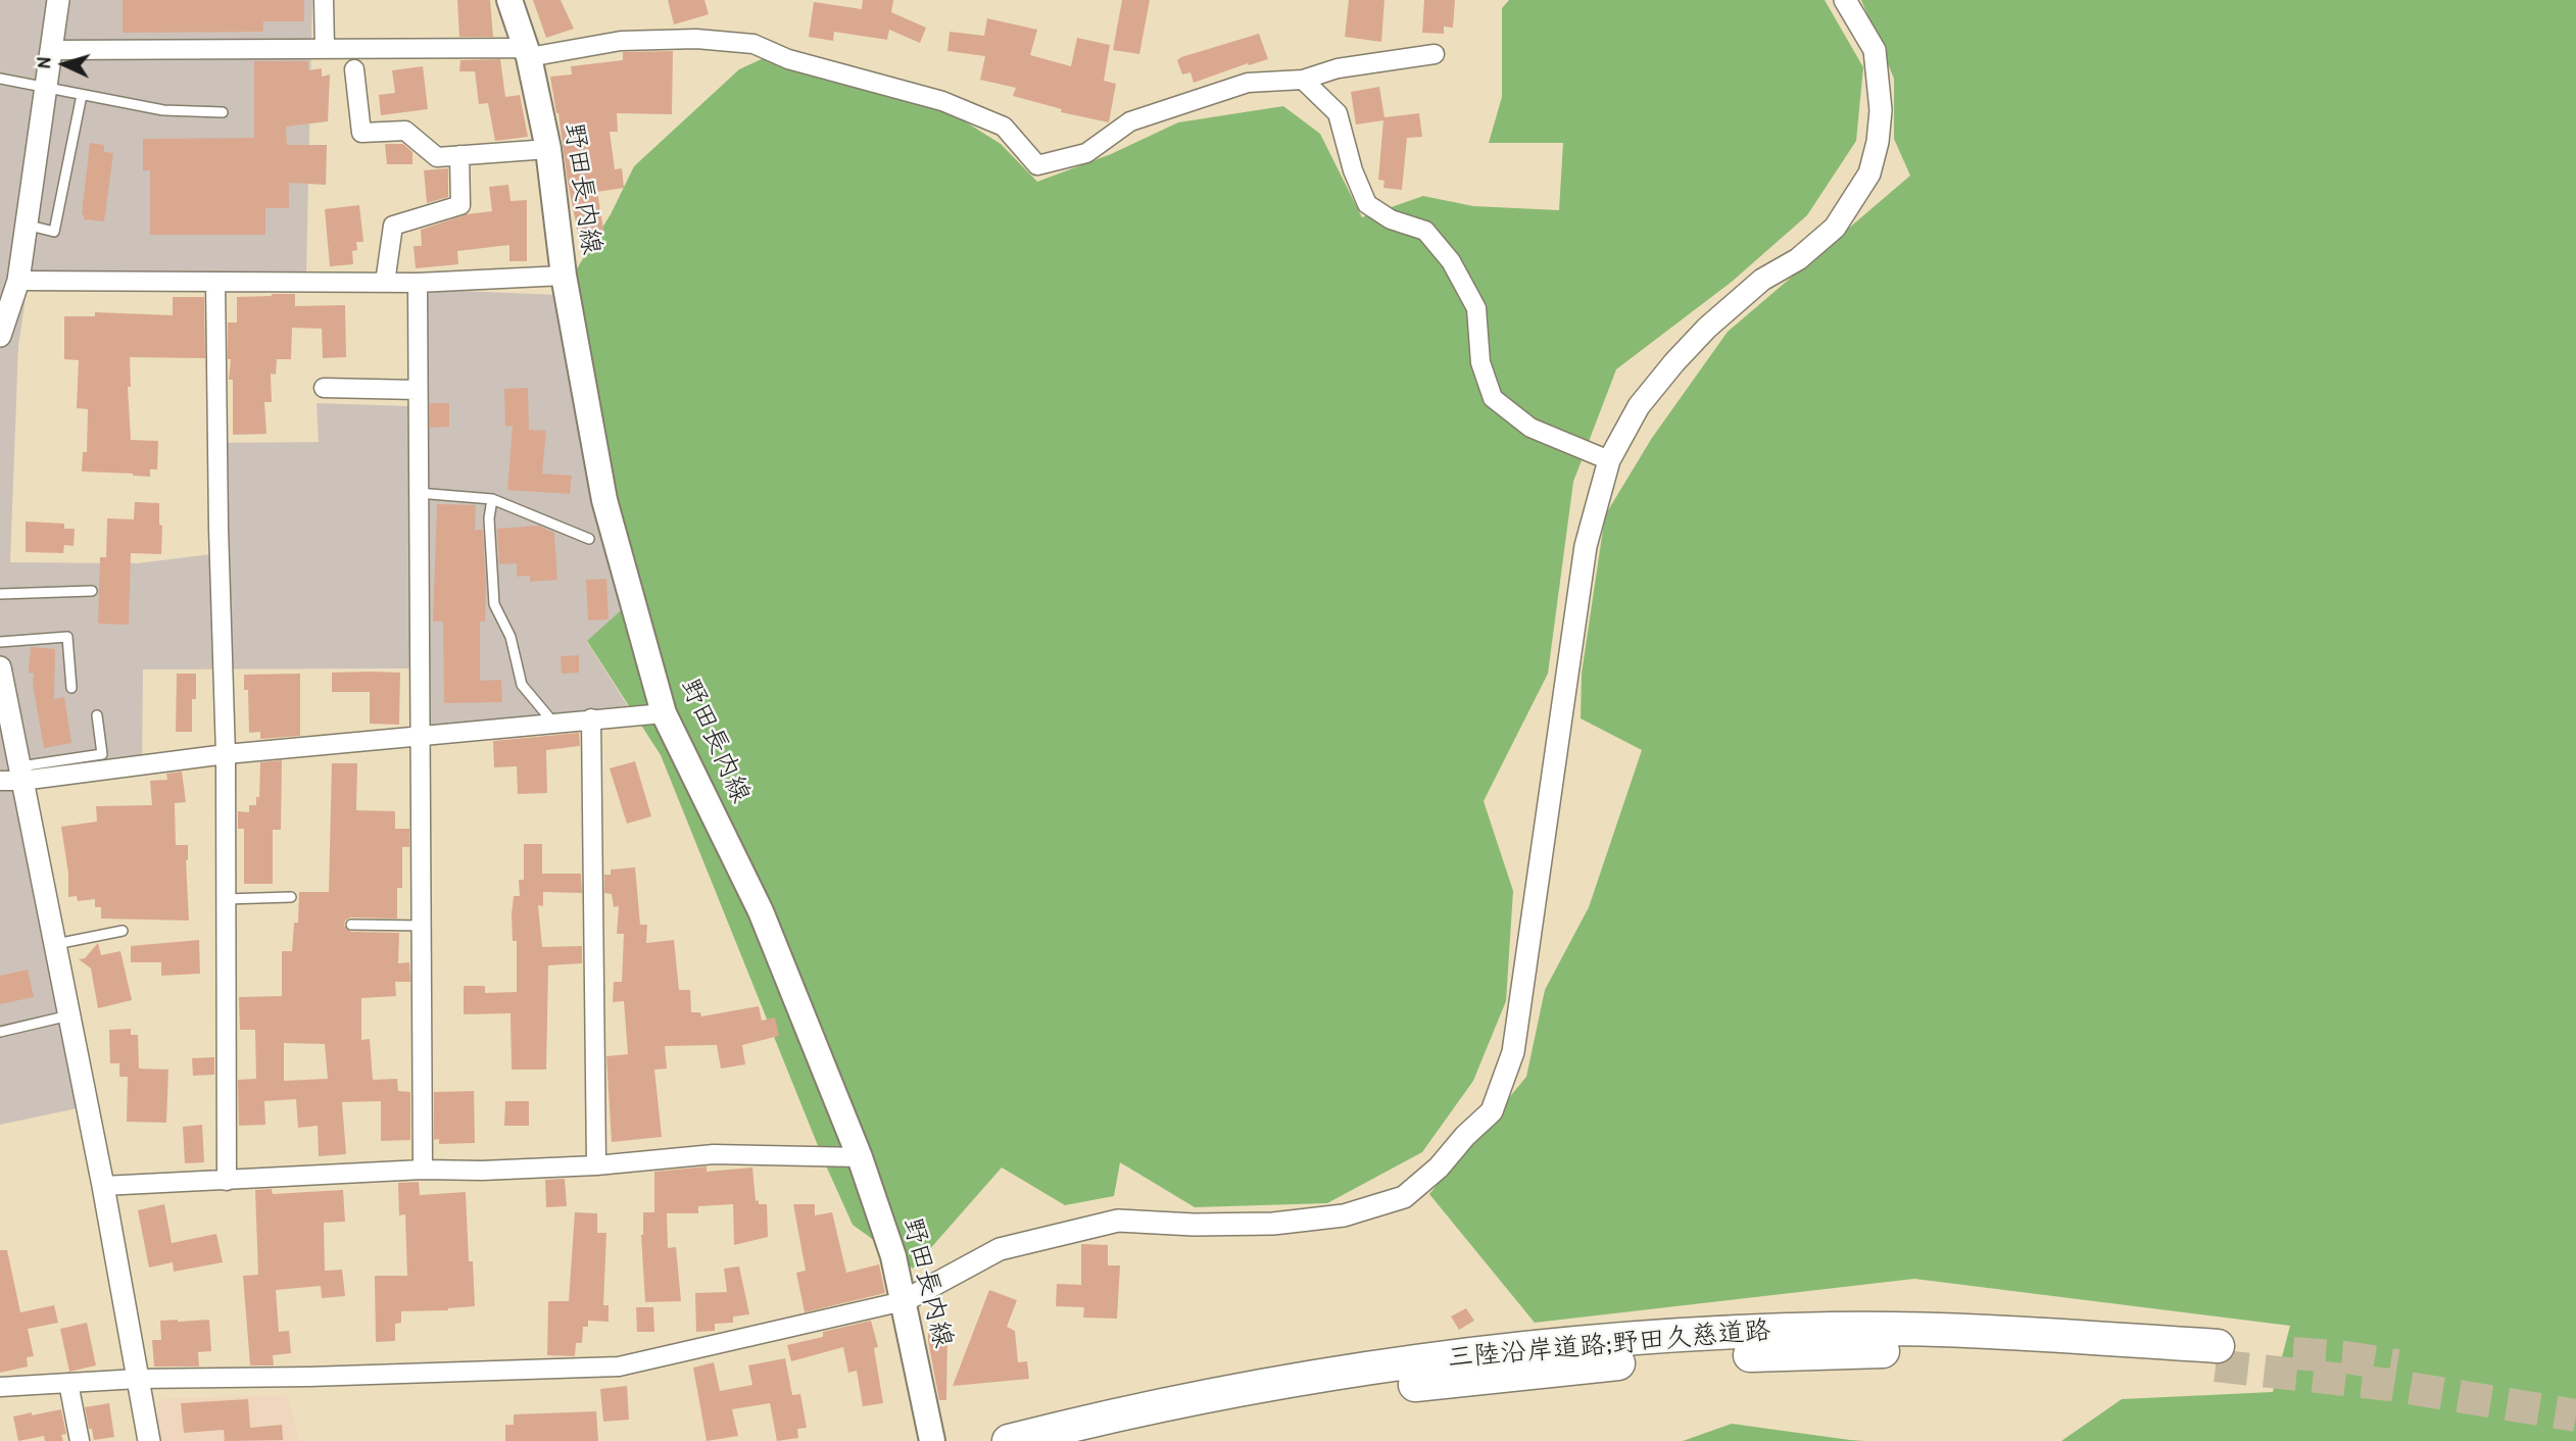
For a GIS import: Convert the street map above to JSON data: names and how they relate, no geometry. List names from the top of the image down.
{
  "streets": {
    "highway": ["三陸沿岸道路;野田久慈道路"],
    "main road": ["野田長内線"]
  },
  "north": "left"
}
